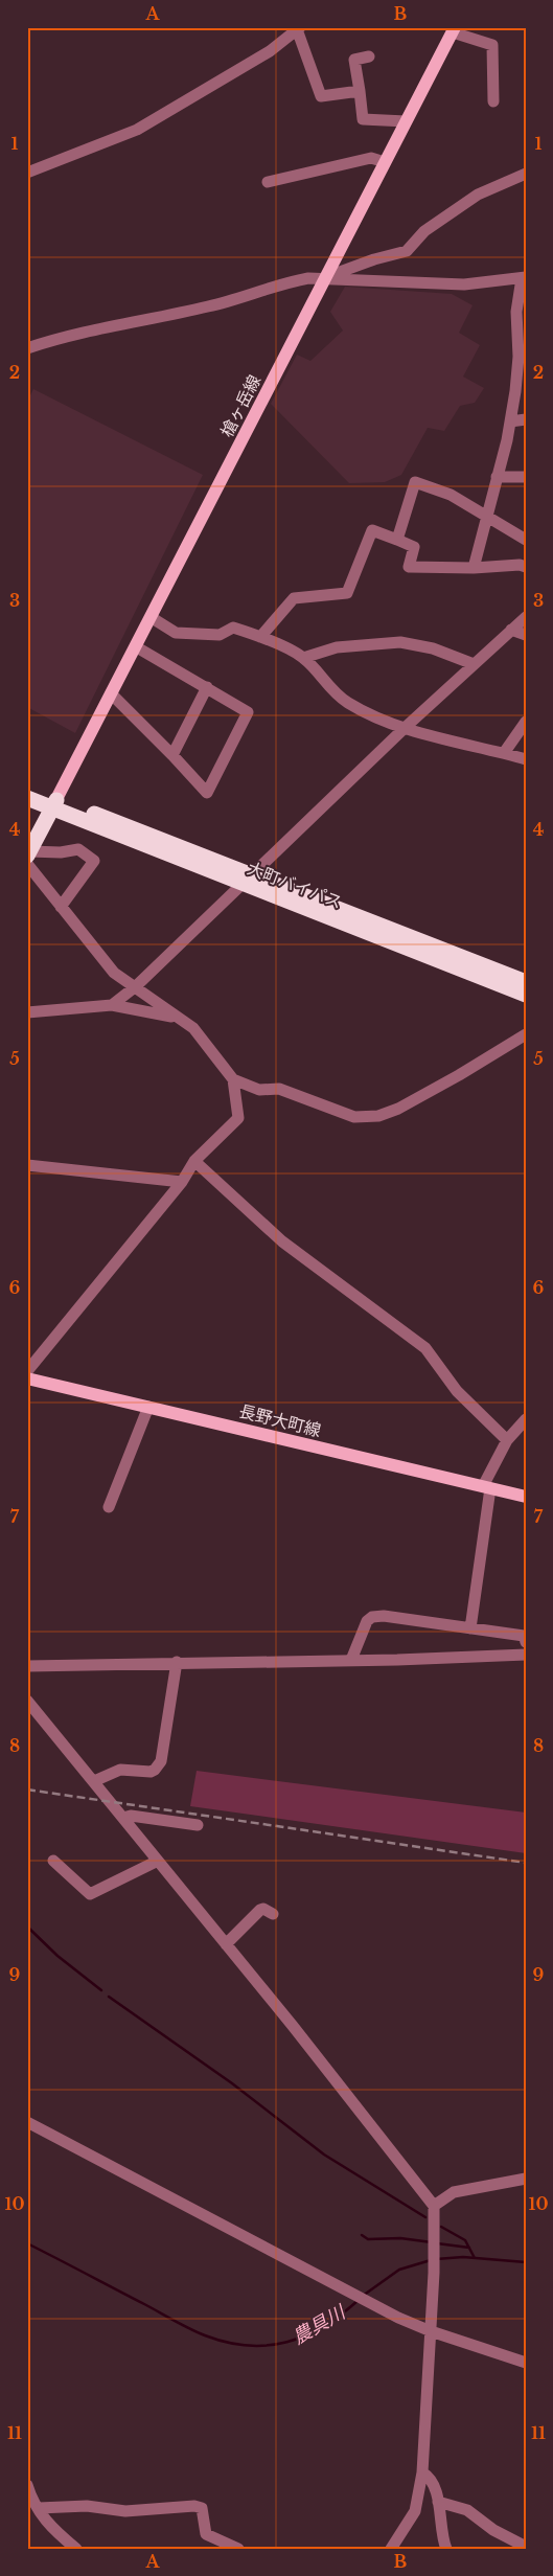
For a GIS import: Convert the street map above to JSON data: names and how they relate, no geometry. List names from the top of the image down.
{
  "streets": {
    "highway": ["大町バイパス"],
    "main road": ["槍ヶ岳線", "長野大町線"]
  },
  "crossings": [
    ["槍ヶ岳線", "大町バイパス"]
  ],
  "water": ["農具川"],
  "grid": {
    "columns": ["A", "B"],
    "rows": [
      "1",
      "2",
      "3",
      "4",
      "5",
      "6",
      "7",
      "8",
      "9",
      "10",
      "11"
    ]
  }
}
